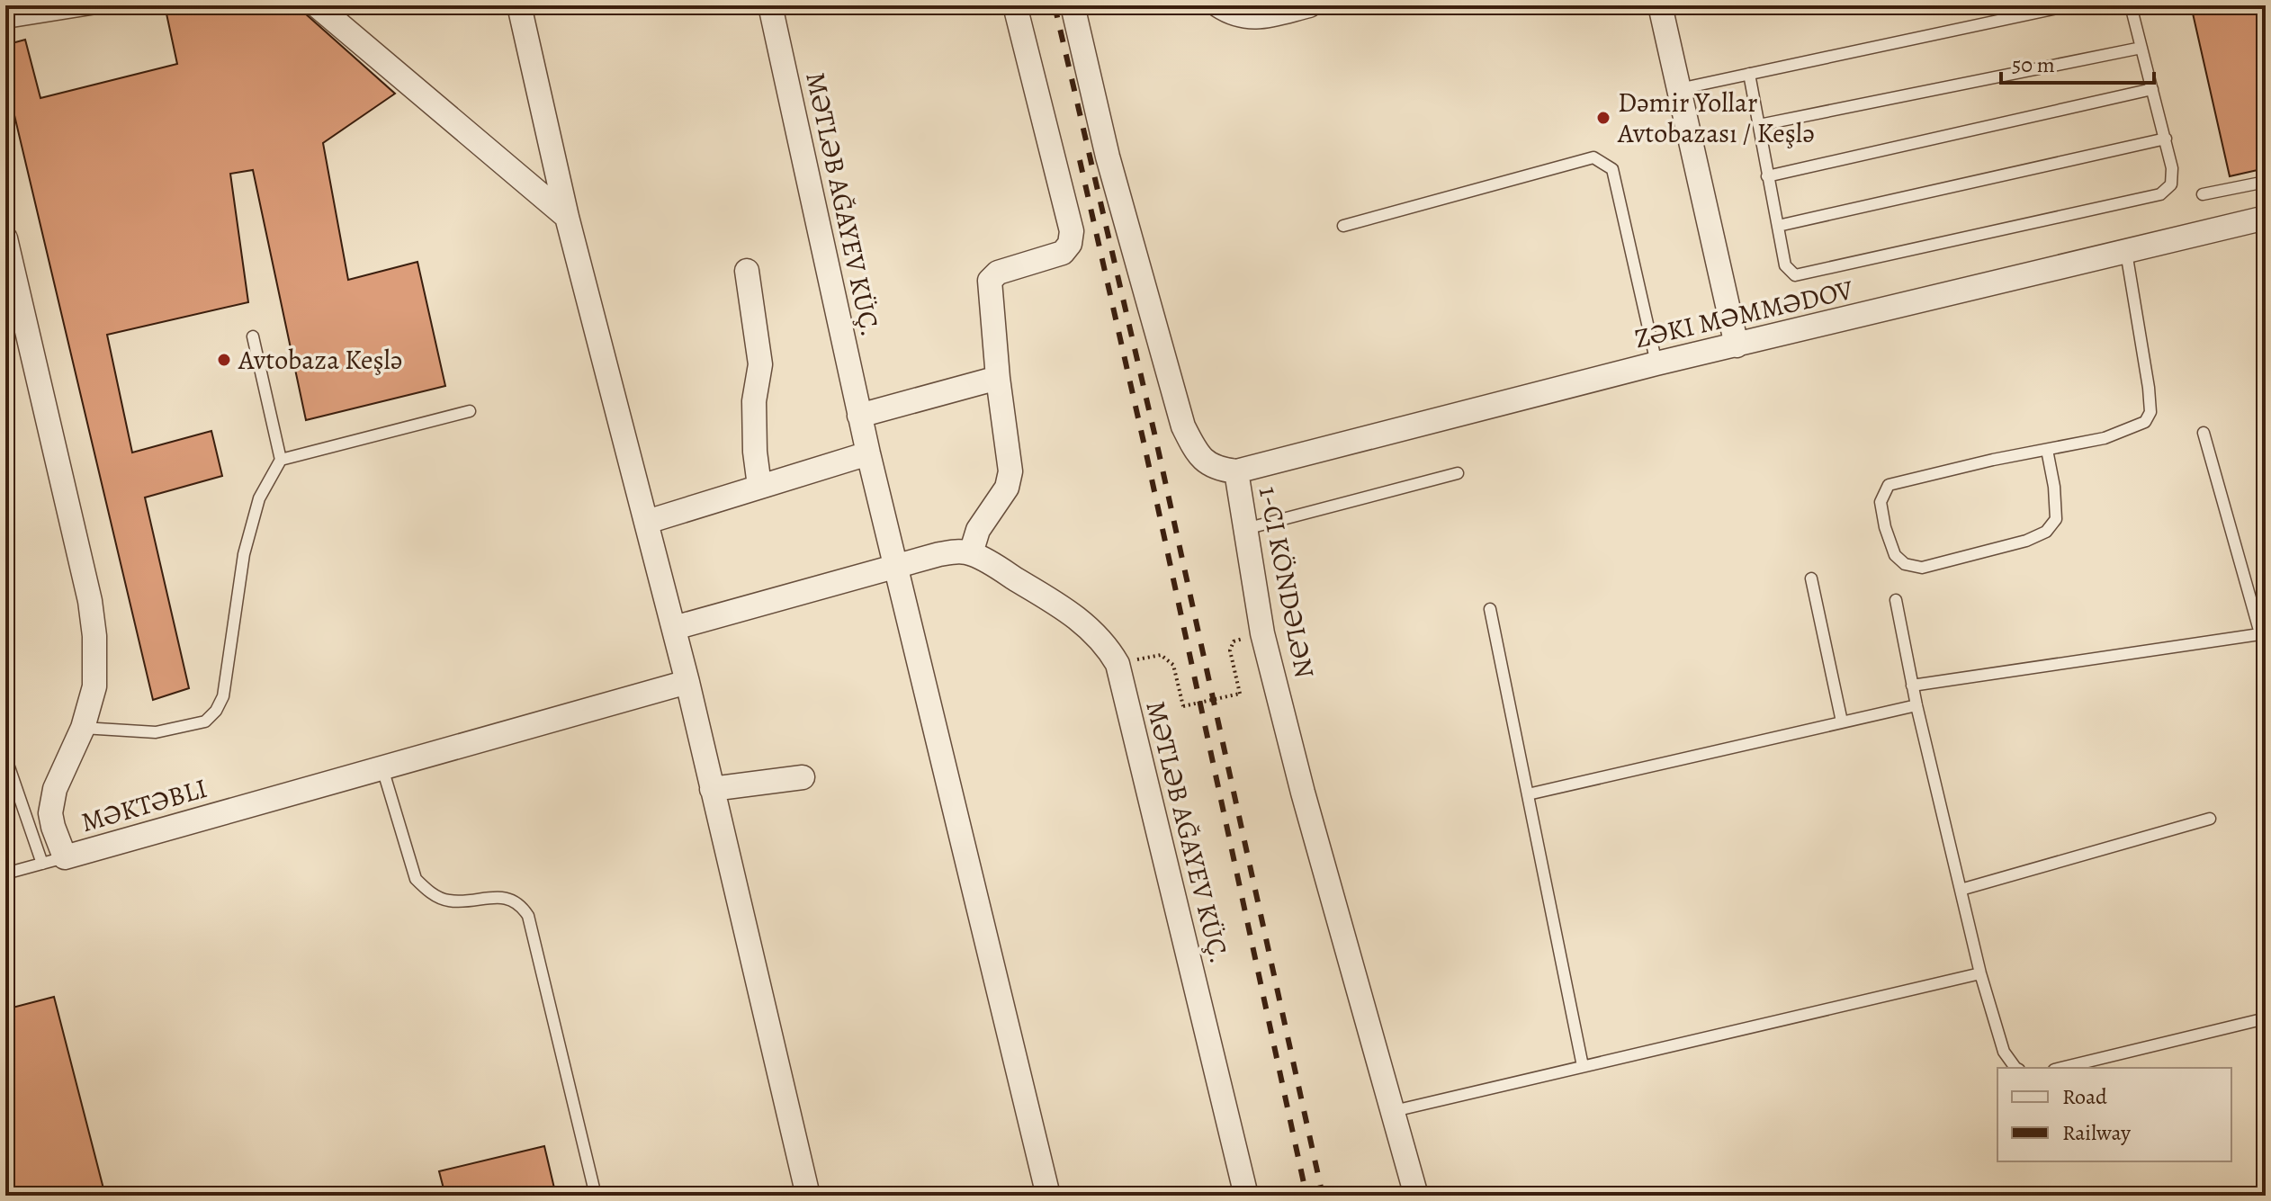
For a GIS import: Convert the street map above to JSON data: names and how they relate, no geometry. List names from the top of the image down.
{
  "streets": {
    "street": [
      "MƏTLƏB AĞAYEV KÜÇ.",
      "ZƏKI MƏMMƏDOV",
      "1-CI KÖNDƏLƏN",
      "MƏKTƏBLI"
    ]
  },
  "crossings": [
    ["ZƏKI MƏMMƏDOV", "1-CI KÖNDƏLƏN"]
  ],
  "places": ["Dəmir Yollar Avtobazası / Keşlə", "Avtobaza Keşlə"],
  "legend": ["Road", "Railway"],
  "scale_bar": "50 m"
}
